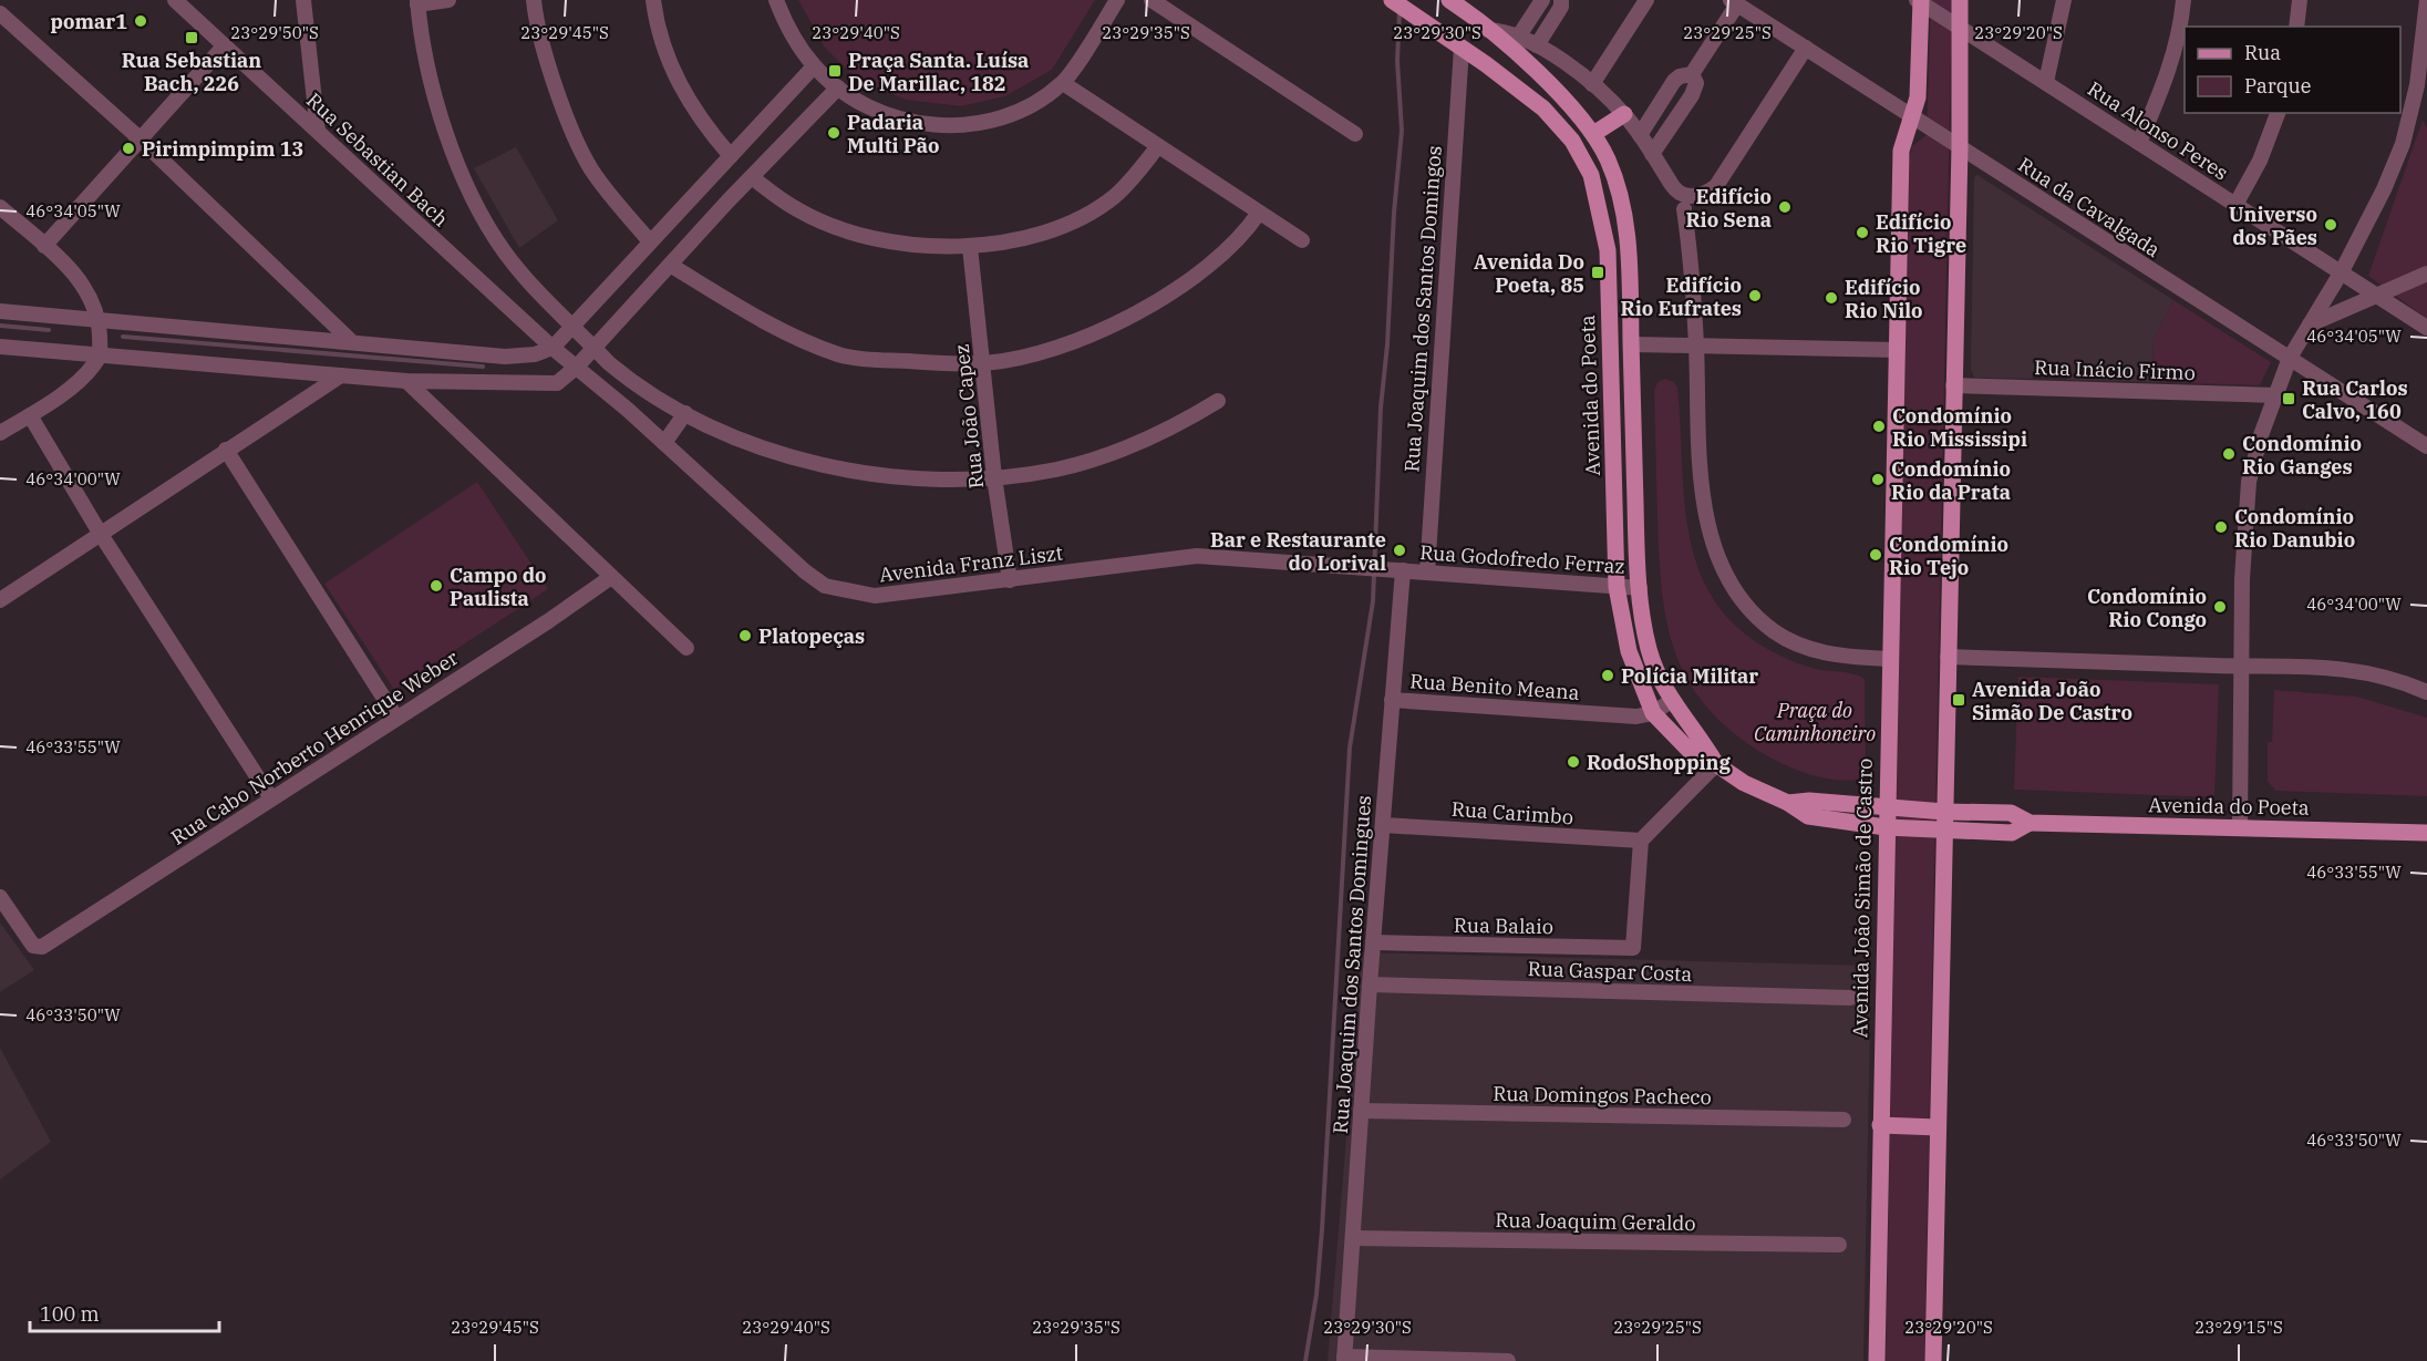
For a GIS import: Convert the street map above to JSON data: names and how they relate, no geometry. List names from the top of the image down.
{
  "streets": {
    "main road": ["Avenida do Poeta", "Avenida João Simão de Castro"],
    "street": [
      "Rua Alonso Peres",
      "Rua Sebastian Bach",
      "Rua da Cavalgada",
      "Rua Joaquim dos Santos Domingos",
      "Rua Inácio Firmo",
      "Rua João Capez",
      "Rua Godofredo Ferraz",
      "Avenida Franz Liszt",
      "Rua Benito Meana",
      "Rua Cabo Norberto Henrique Weber",
      "Rua Carimbo",
      "Rua Balaio",
      "Rua Joaquim dos Santos Domingues",
      "Rua Gaspar Costa",
      "Rua Domingos Pacheco",
      "Rua Joaquim Geraldo"
    ]
  },
  "crossings": [
    ["Rua Alonso Peres", "Avenida João Simão de Castro"],
    ["Rua Sebastian Bach", "Avenida Franz Liszt"],
    ["Rua da Cavalgada", "Avenida do Poeta"],
    ["Rua da Cavalgada", "Avenida João Simão de Castro"],
    ["Rua Joaquim dos Santos Domingos", "Avenida do Poeta"],
    ["Rua Joaquim dos Santos Domingos", "Rua Godofredo Ferraz"],
    ["Avenida do Poeta", "Rua Godofredo Ferraz"],
    ["Avenida do Poeta", "Rua Benito Meana"],
    ["Avenida do Poeta", "Avenida João Simão de Castro"],
    ["Rua João Capez", "Avenida Franz Liszt"],
    ["Rua Godofredo Ferraz", "Avenida Franz Liszt"],
    ["Rua Godofredo Ferraz", "Rua Joaquim dos Santos Domingues"],
    ["Avenida Franz Liszt", "Rua Joaquim dos Santos Domingues"],
    ["Rua Benito Meana", "Rua Joaquim dos Santos Domingues"],
    ["Rua Carimbo", "Rua Balaio"],
    ["Rua Carimbo", "Rua Joaquim dos Santos Domingues"],
    ["Rua Balaio", "Rua Joaquim dos Santos Domingues"],
    ["Rua Joaquim dos Santos Domingues", "Rua Gaspar Costa"],
    ["Rua Joaquim dos Santos Domingues", "Rua Domingos Pacheco"],
    ["Rua Joaquim dos Santos Domingues", "Rua Joaquim Geraldo"]
  ],
  "parks": ["Praça do Caminhoneiro"],
  "places": {
    "other": [
      "pomar1",
      "Padaria Multi Pão",
      "Pirimpimpim 13",
      "Edifício Rio Sena",
      "Universo dos Pães",
      "Edifício Rio Tigre",
      "Edifício Rio Eufrates",
      "Edifício Rio Nilo",
      "Condomínio Rio Mississipi",
      "Condomínio Rio Ganges",
      "Condomínio Rio da Prata",
      "Condomínio Rio Danubio",
      "Bar e Restaurante do Lorival",
      "Condomínio Rio Tejo",
      "Campo do Paulista",
      "Condomínio Rio Congo",
      "Platopeças",
      "Polícia Militar",
      "RodoShopping"
    ],
    "transit": [
      "Rua Sebastian Bach, 226",
      "Praça Santa. Luísa De Marillac, 182",
      "Avenida Do Poeta, 85",
      "Rua Carlos Calvo, 160",
      "Avenida João Simão De Castro"
    ]
  },
  "legend": ["Rua", "Parque"],
  "scale_bar": "100 m",
  "coordinates": [
    "23°29'45\"S",
    "23°29'40\"S",
    "23°29'35\"S",
    "23°29'30\"S",
    "23°29'50\"S",
    "23°29'25\"S",
    "23°29'20\"S",
    "46°34'05\"W",
    "46°34'00\"W",
    "46°33'55\"W",
    "46°33'50\"W",
    "23°29'15\"S"
  ]
}
